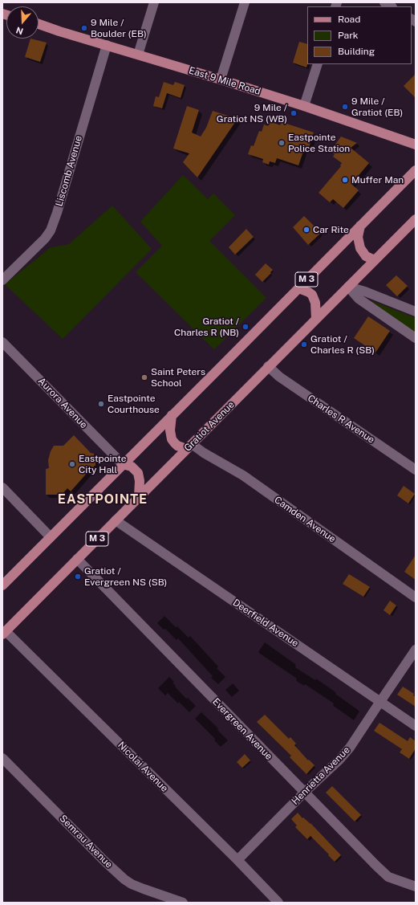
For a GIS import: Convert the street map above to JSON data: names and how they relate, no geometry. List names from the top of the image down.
{
  "streets": {
    "main road": ["East 9 Mile Road", "M 3", "Gratiot Avenue"],
    "street": [
      "Liscomb Avenue",
      "Aurora Avenue",
      "Charles R Avenue",
      "Camden Avenue",
      "Deerfield Avenue",
      "Evergreen Avenue",
      "Nicolai Avenue",
      "Henrietta Avenue",
      "Semrau Avenue"
    ]
  },
  "crossings": [
    ["East 9 Mile Road", "Liscomb Avenue"],
    ["M 3", "Aurora Avenue"],
    ["Charles R Avenue", "Gratiot Avenue"],
    ["Gratiot Avenue", "Camden Avenue"],
    ["Gratiot Avenue", "Deerfield Avenue"],
    ["Gratiot Avenue", "Evergreen Avenue"],
    ["Gratiot Avenue", "Nicolai Avenue"],
    ["Deerfield Avenue", "Henrietta Avenue"],
    ["Evergreen Avenue", "Henrietta Avenue"],
    ["Nicolai Avenue", "Henrietta Avenue"]
  ],
  "districts": ["EASTPOINTE"],
  "places": [
    "9 Mile / Boulder (EB)",
    "9 Mile / Gratiot (EB)",
    "9 Mile / Gratiot NS (WB)",
    "Eastpointe Police Station",
    "Muffer Man",
    "Car Rite",
    "Gratiot / Charles R (NB)",
    "Gratiot / Charles R (SB)",
    "Saint Peters School",
    "Eastpointe Courthouse",
    "Eastpointe City Hall",
    "Gratiot / Evergreen NS (SB)"
  ],
  "legend": ["Road", "Park", "Building"],
  "north": "bottom"
}
